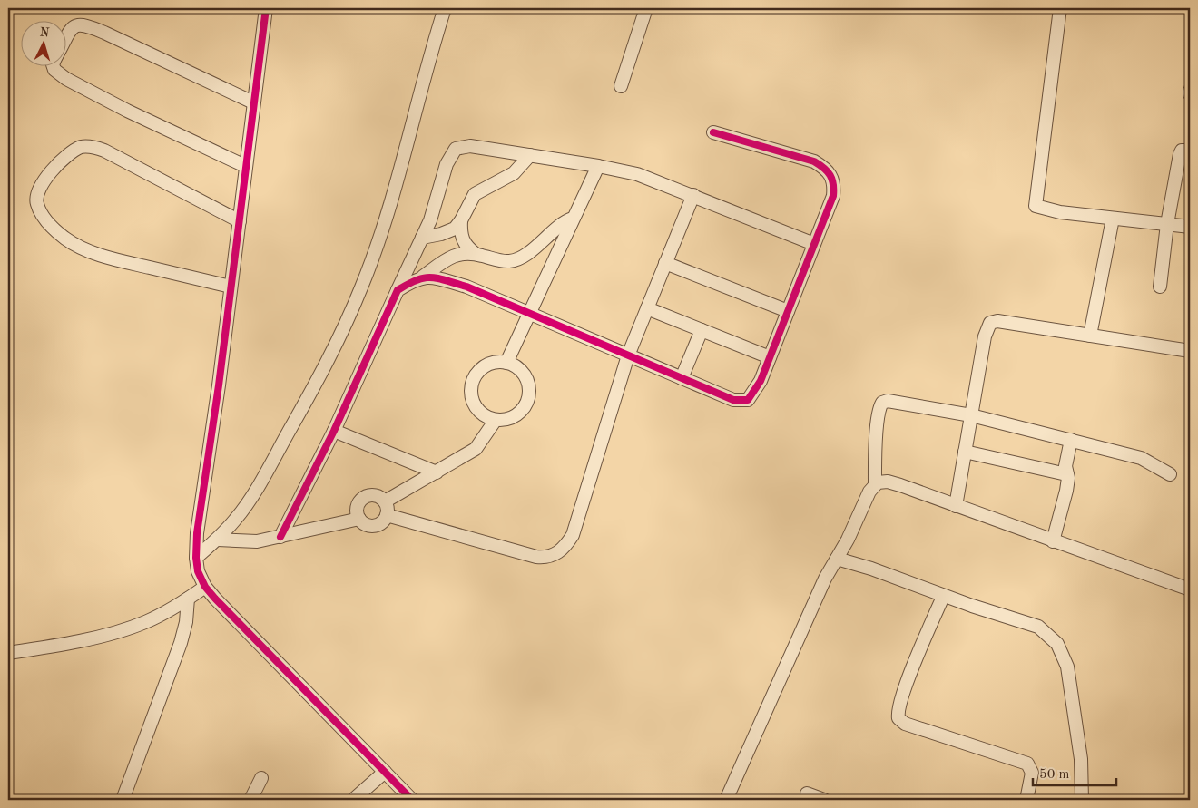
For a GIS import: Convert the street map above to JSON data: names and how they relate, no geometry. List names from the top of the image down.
{
  "scale_bar": "50 m",
  "north": "top"
}
